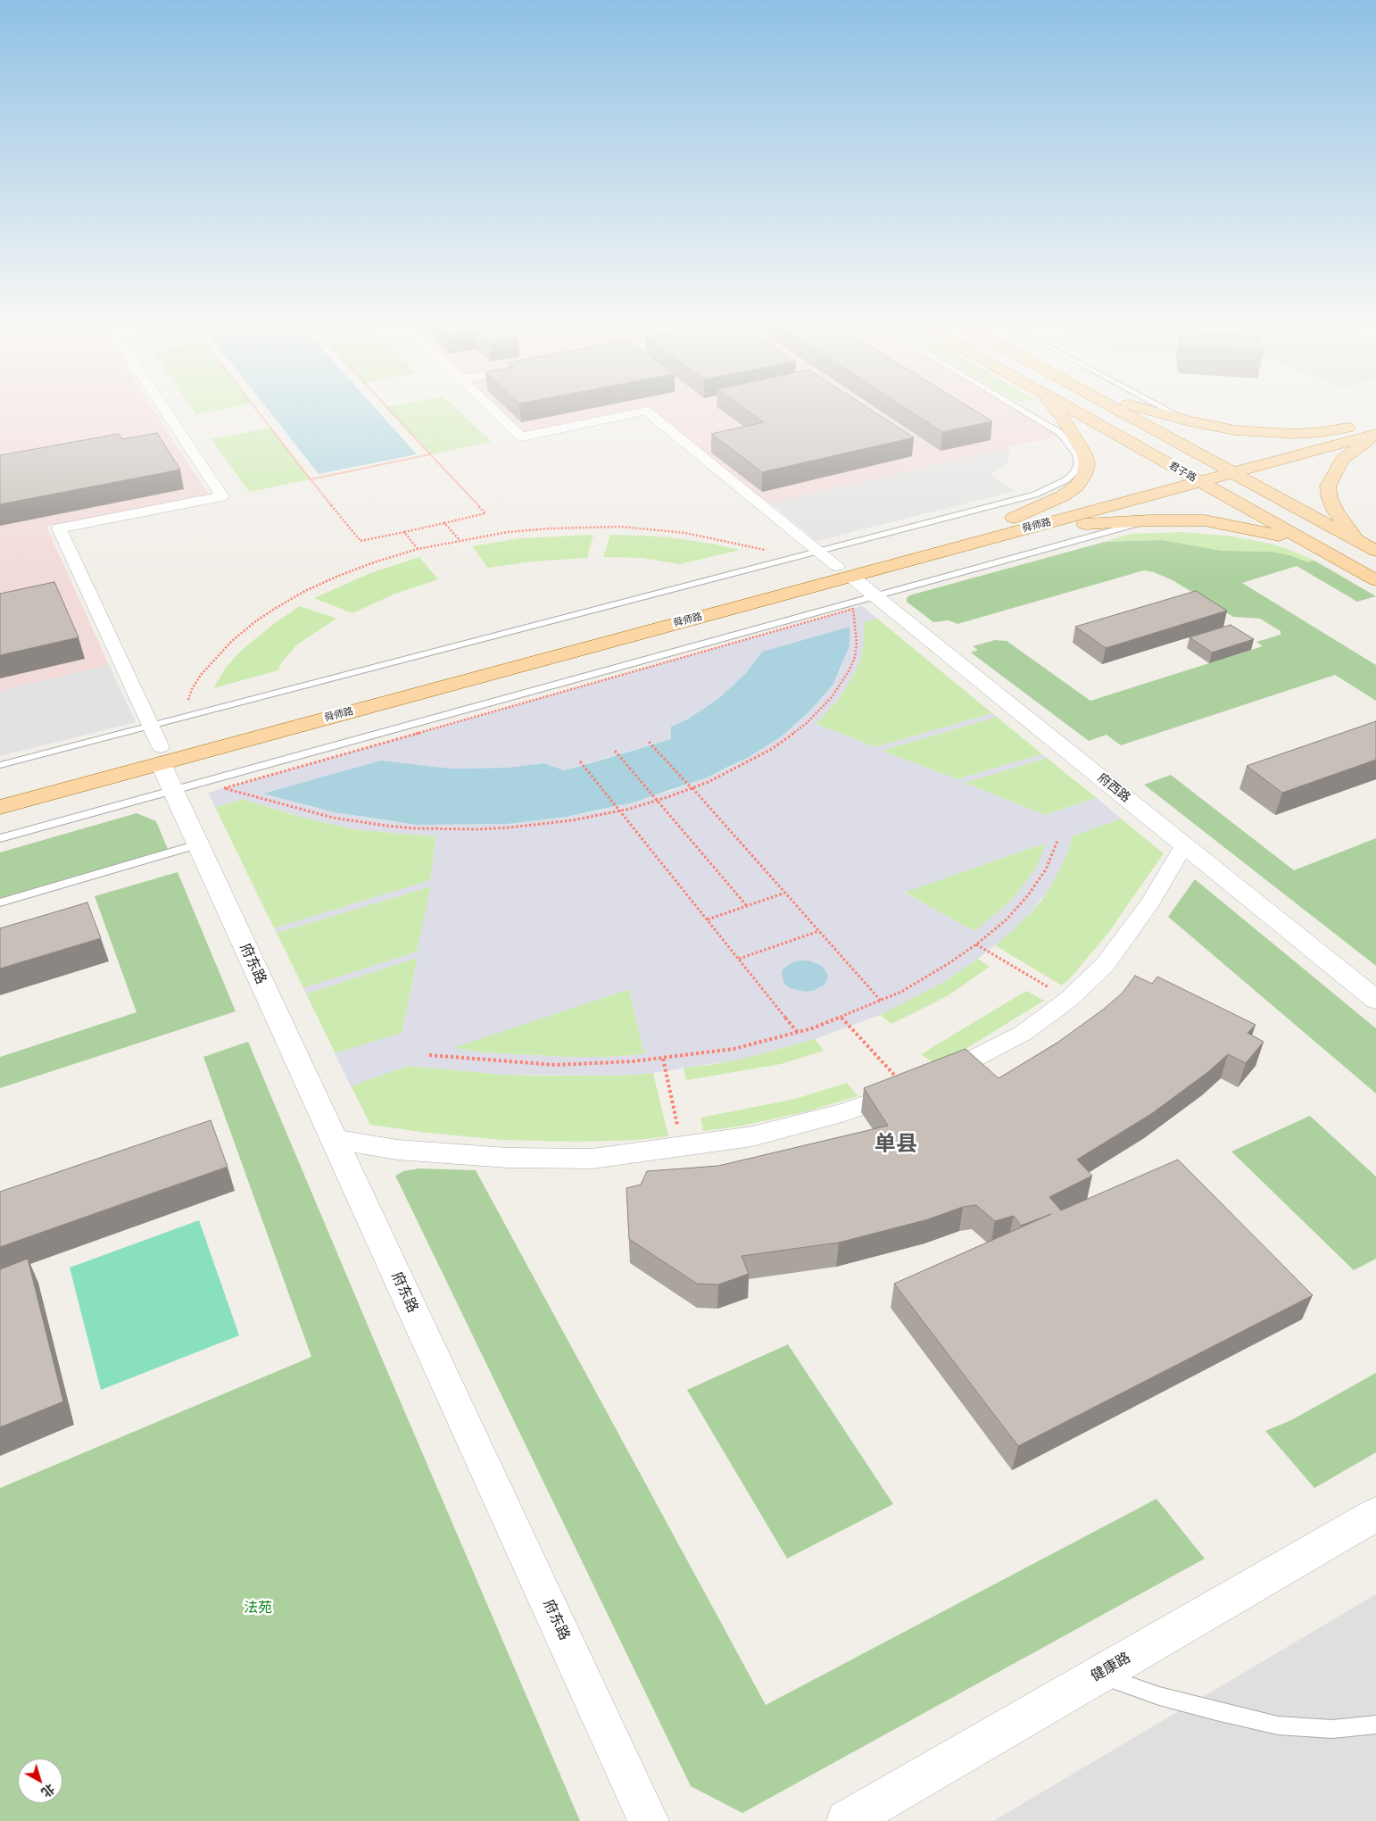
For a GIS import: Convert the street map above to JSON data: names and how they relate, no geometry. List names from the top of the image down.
{
  "streets": {
    "main road": ["君子路", "舜师路"],
    "street": ["府西路", "府东路", "健康路"]
  },
  "crossings": [
    ["君子路", "舜师路"],
    ["舜师路", "府西路"],
    ["舜师路", "府东路"]
  ],
  "districts": ["单县"],
  "parks": ["法苑"],
  "north": "bottom right"
}
